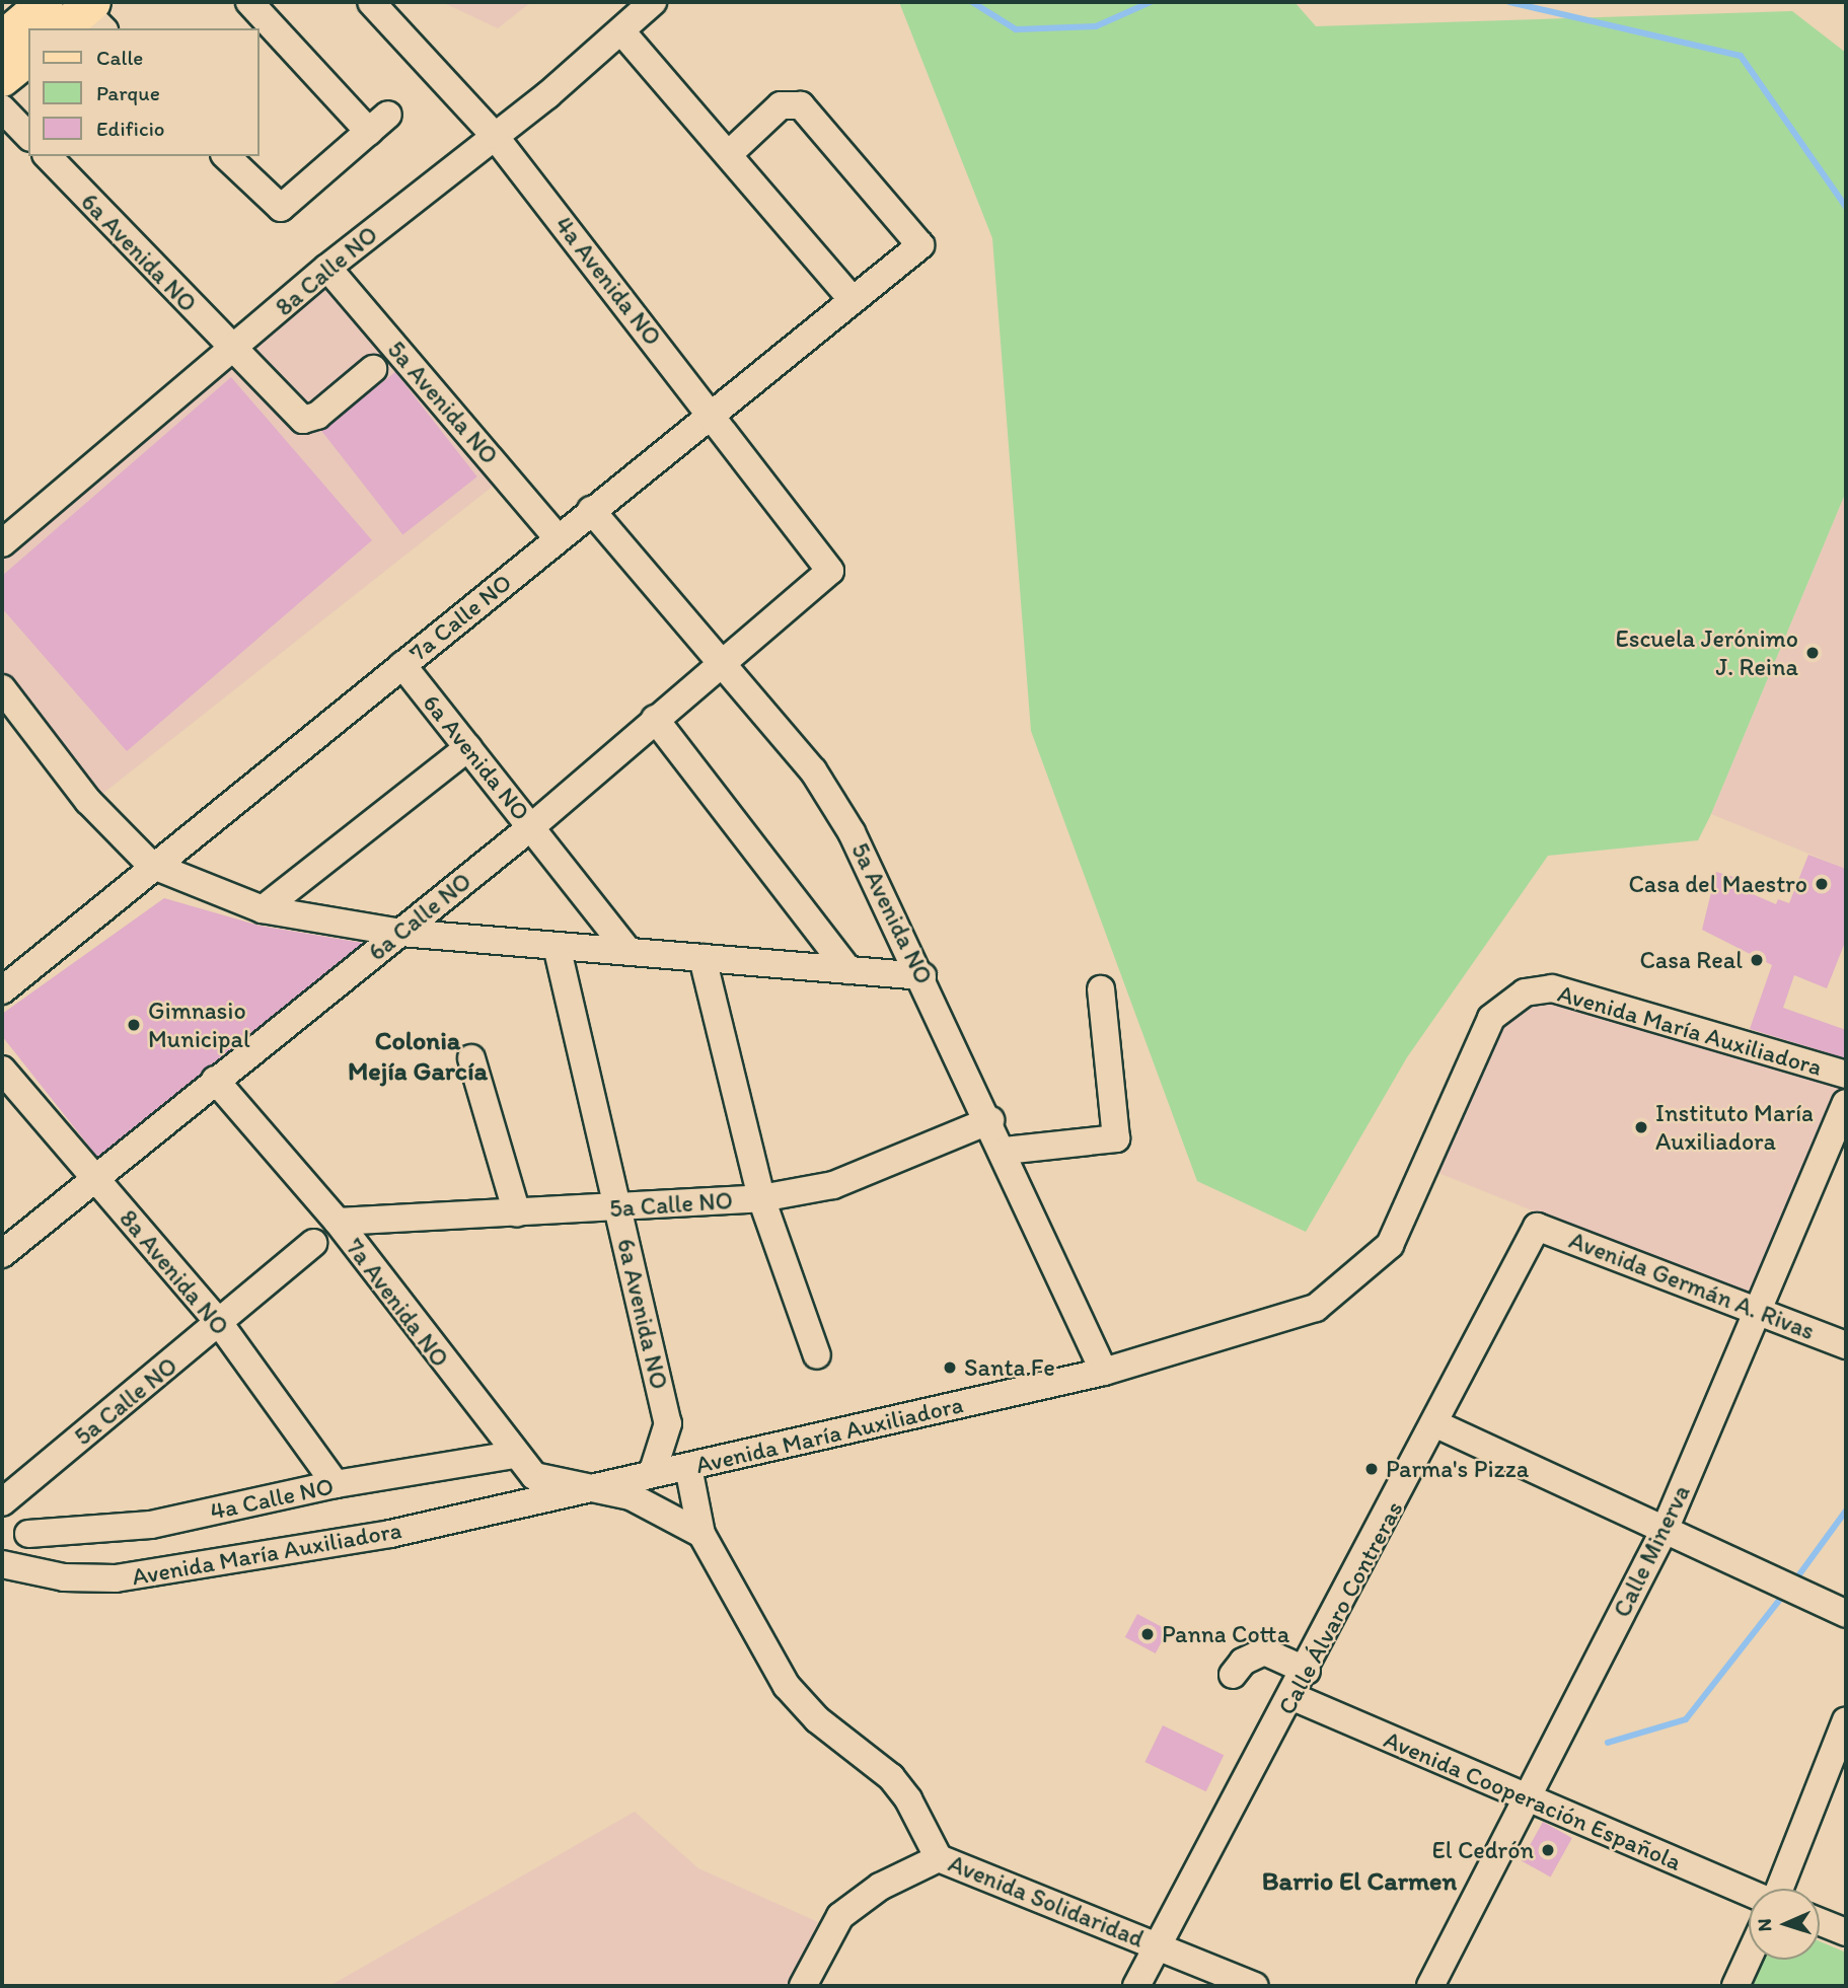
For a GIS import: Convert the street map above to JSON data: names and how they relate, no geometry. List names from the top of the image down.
{
  "streets": {
    "street": [
      "6a Avenida NO",
      "8a Calle NO",
      "4a Avenida NO",
      "5a Avenida NO",
      "7a Calle NO",
      "6a Calle NO",
      "Avenida María Auxiliadora",
      "5a Calle NO",
      "8a Avenida NO",
      "Avenida Germán A. Rivas",
      "7a Avenida NO",
      "4a Calle NO",
      "Calle Minerva",
      "Calle Álvaro Contreras",
      "Avenida Cooperación Española",
      "Avenida Solidaridad"
    ]
  },
  "crossings": [
    ["6a Avenida NO", "8a Calle NO"],
    ["6a Avenida NO", "7a Calle NO"],
    ["6a Avenida NO", "6a Calle NO"],
    ["6a Avenida NO", "Avenida María Auxiliadora"],
    ["6a Avenida NO", "5a Calle NO"],
    ["8a Calle NO", "4a Avenida NO"],
    ["8a Calle NO", "5a Avenida NO"],
    ["4a Avenida NO", "7a Calle NO"],
    ["4a Avenida NO", "6a Calle NO"],
    ["5a Avenida NO", "7a Calle NO"],
    ["5a Avenida NO", "6a Calle NO"],
    ["5a Avenida NO", "Avenida María Auxiliadora"],
    ["5a Avenida NO", "5a Calle NO"],
    ["6a Calle NO", "8a Avenida NO"],
    ["6a Calle NO", "7a Avenida NO"],
    ["Avenida María Auxiliadora", "7a Avenida NO"],
    ["Avenida María Auxiliadora", "Avenida Solidaridad"],
    ["5a Calle NO", "8a Avenida NO"],
    ["5a Calle NO", "7a Avenida NO"],
    ["8a Avenida NO", "4a Calle NO"],
    ["Avenida Germán A. Rivas", "Calle Minerva"],
    ["Avenida Germán A. Rivas", "Calle Álvaro Contreras"],
    ["7a Avenida NO", "4a Calle NO"],
    ["Calle Minerva", "Avenida Cooperación Española"],
    ["Calle Álvaro Contreras", "Avenida Cooperación Española"],
    ["Calle Álvaro Contreras", "Avenida Solidaridad"]
  ],
  "districts": ["Colonia Mejía García", "Barrio El Carmen"],
  "places": [
    "Escuela Jerónimo J. Reina",
    "Casa del Maestro",
    "Casa Real",
    "Gimnasio Municipal",
    "Instituto María Auxiliadora",
    "Santa Fe",
    "Parma's Pizza",
    "Panna Cotta",
    "El Cedrón"
  ],
  "legend": ["Calle", "Parque", "Edificio"],
  "north": "left"
}
